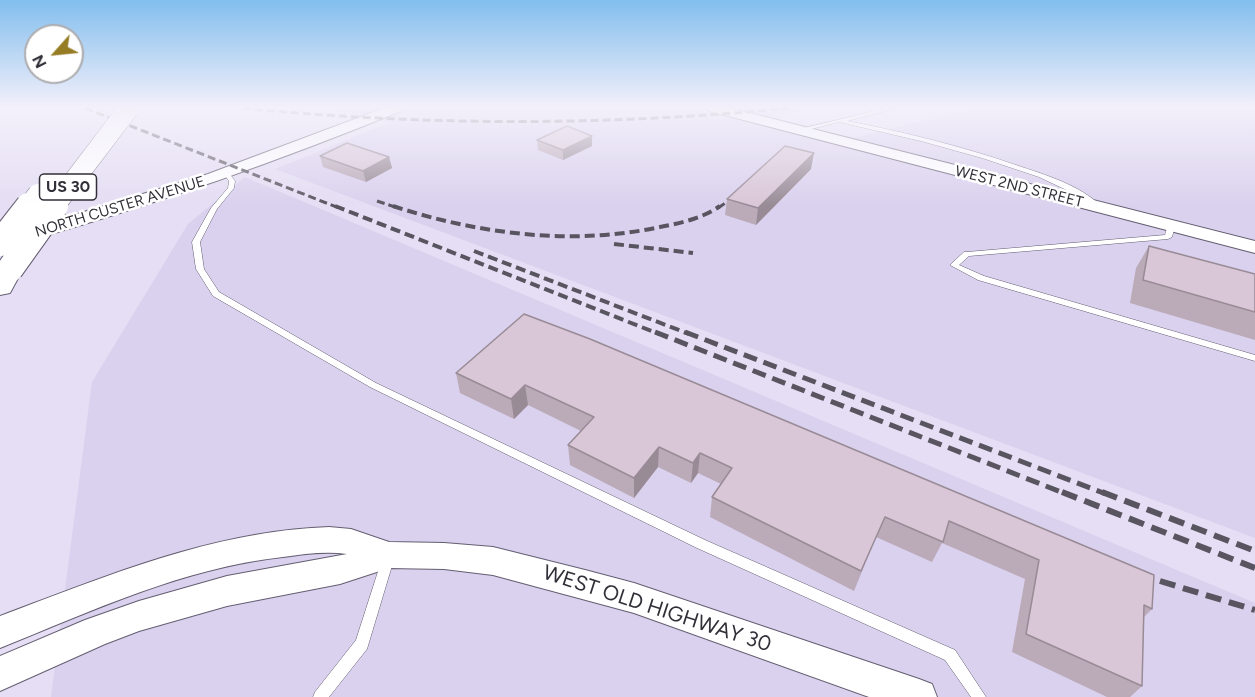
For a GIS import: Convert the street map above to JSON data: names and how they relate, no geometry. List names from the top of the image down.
{
  "streets": {
    "highway": ["US 30"],
    "street": ["WEST 2ND STREET", "NORTH CUSTER AVENUE", "WEST OLD HIGHWAY 30"]
  },
  "crossings": [
    ["US 30", "NORTH CUSTER AVENUE"]
  ],
  "north": "bottom left"
}
